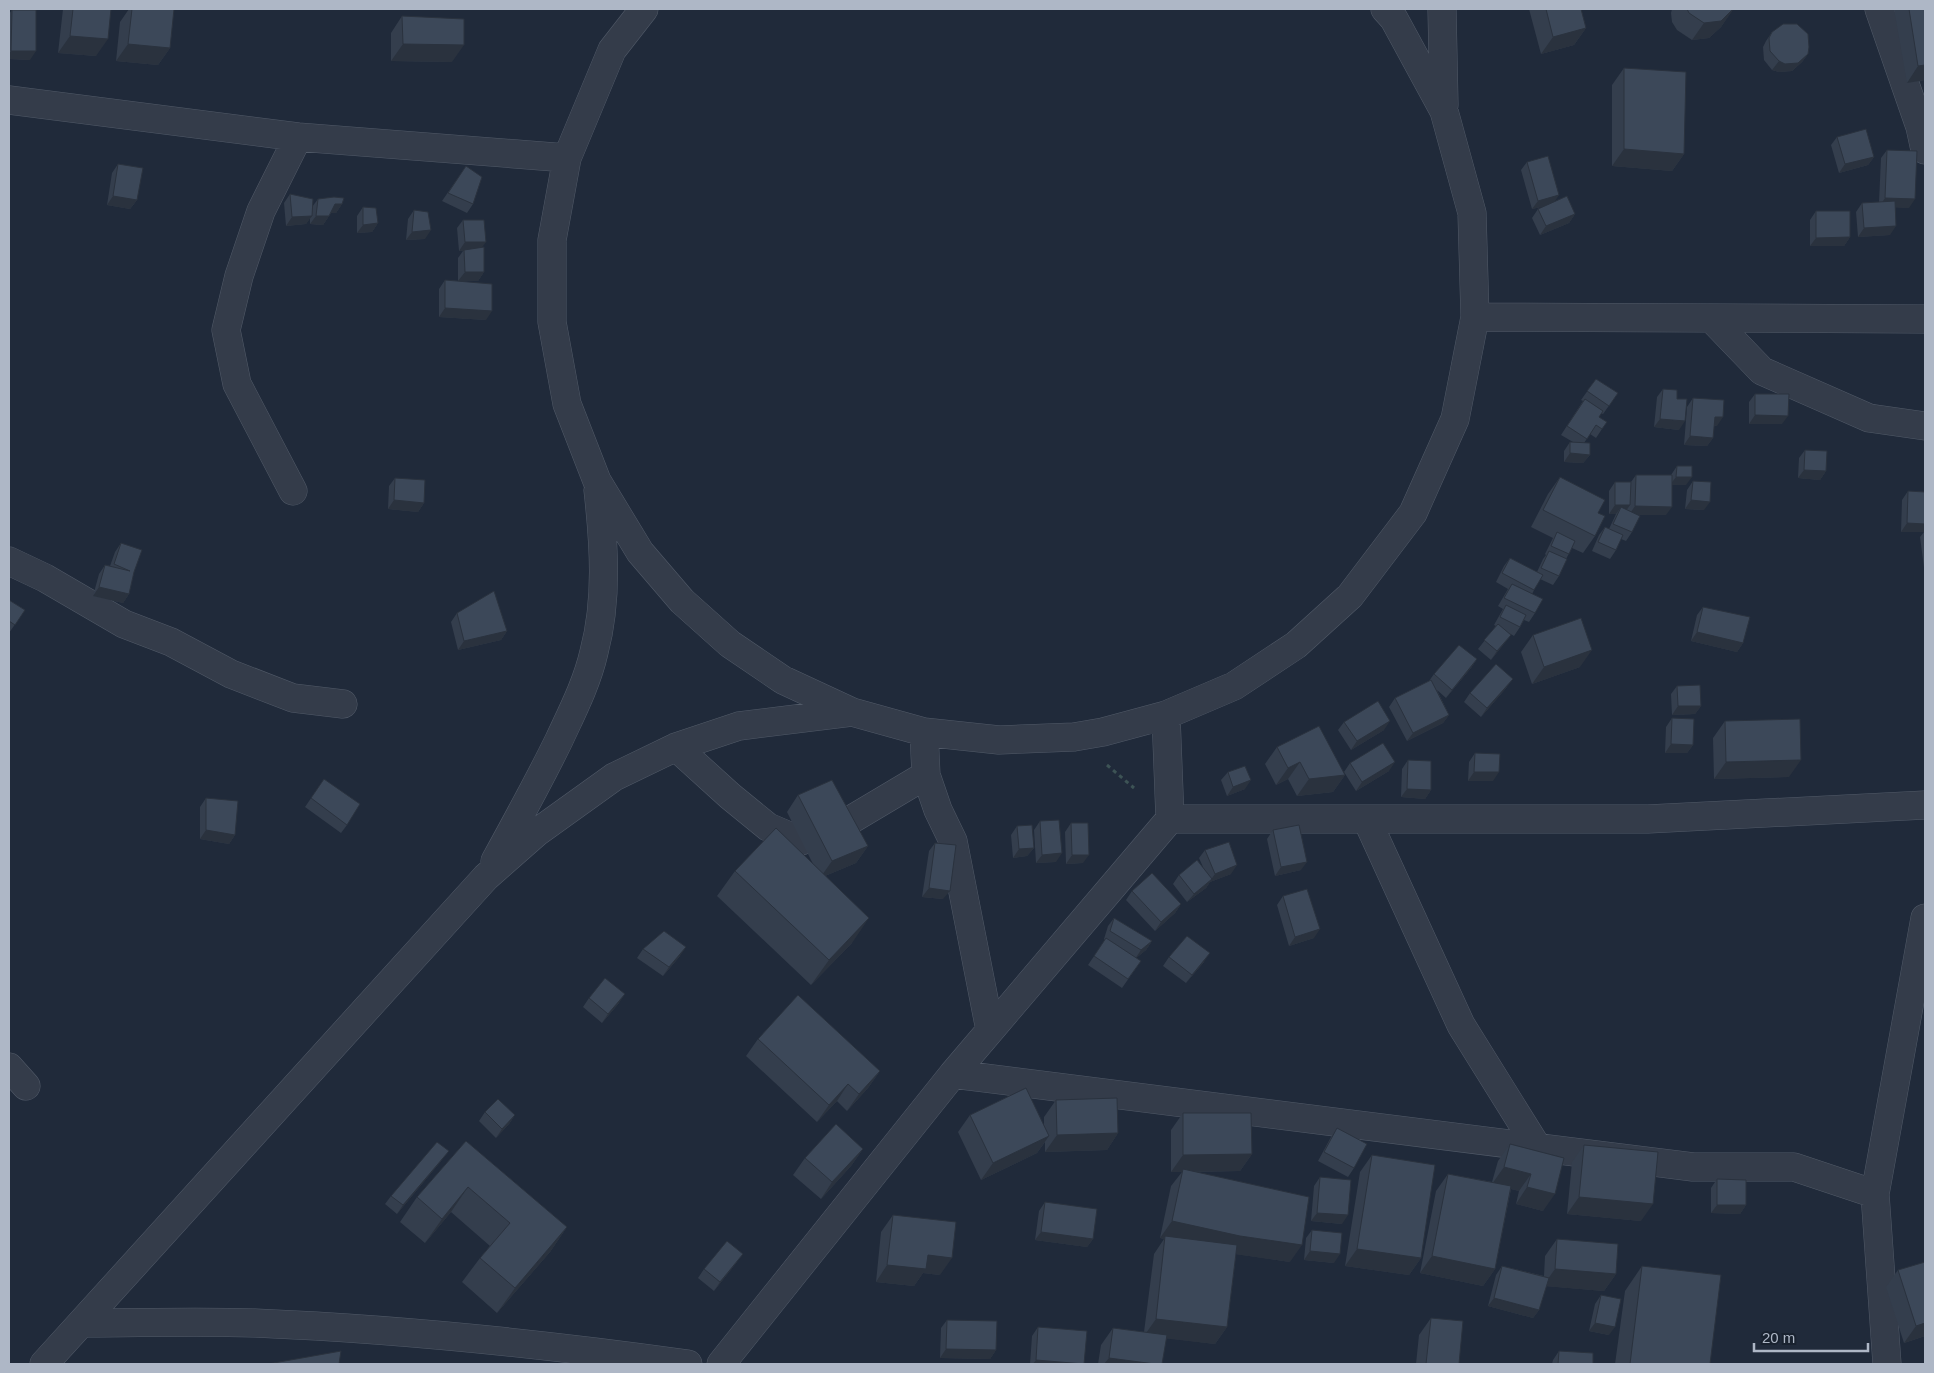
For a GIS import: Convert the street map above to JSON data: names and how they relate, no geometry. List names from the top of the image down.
{
  "scale_bar": "20 m"
}
